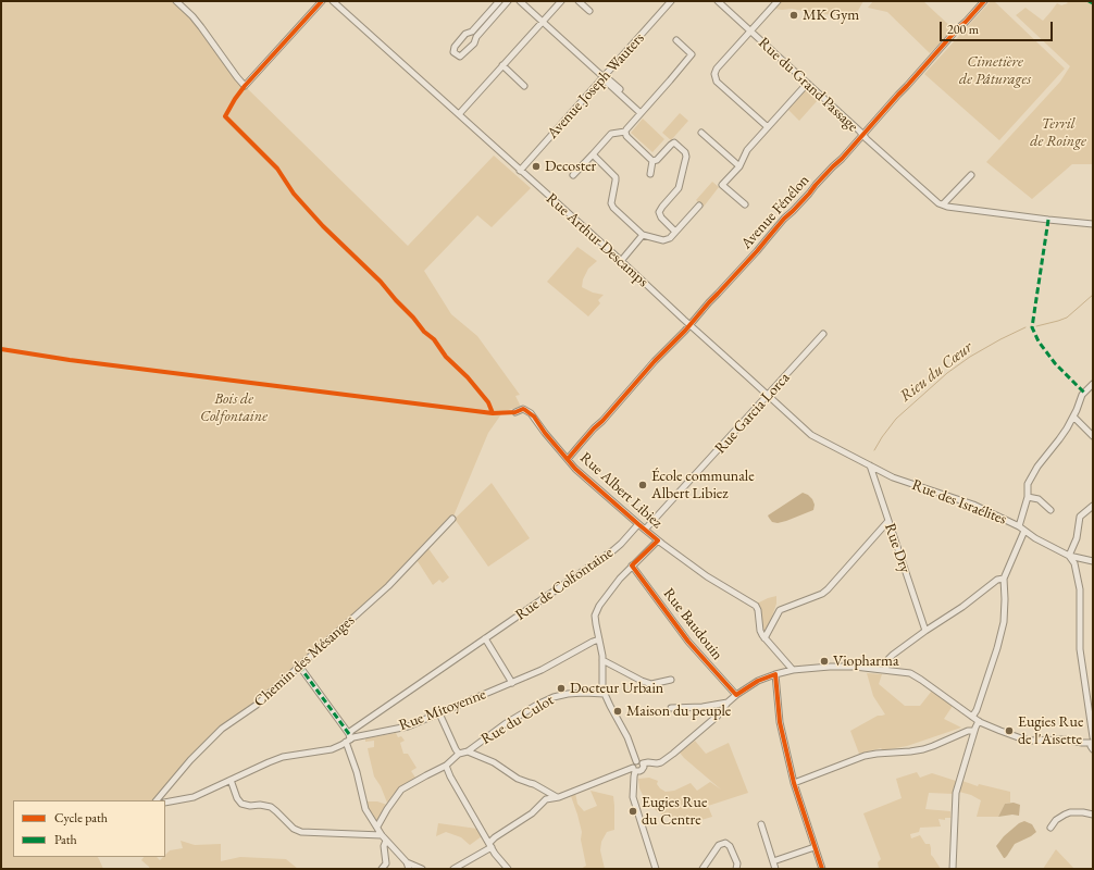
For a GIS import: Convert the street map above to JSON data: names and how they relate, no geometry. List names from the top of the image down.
{
  "streets": {
    "street": [
      "Rue du Grand Passage",
      "Avenue Joseph Wauters",
      "Avenue Fénélon",
      "Rue Arthur Descamps",
      "Rue Garcia Lorca",
      "Rue Albert Libiez",
      "Rue des Israélites",
      "Rue Dry",
      "Rue de Colfontaine",
      "Rue Baudouin",
      "Chemin des Mésanges",
      "Rue Mitoyenne",
      "Rue du Culot"
    ]
  },
  "crossings": [
    ["Rue du Grand Passage", "Avenue Fénélon"],
    ["Avenue Joseph Wauters", "Rue Arthur Descamps"],
    ["Avenue Fénélon", "Rue Arthur Descamps"],
    ["Avenue Fénélon", "Rue Albert Libiez"],
    ["Rue Arthur Descamps", "Rue Garcia Lorca"],
    ["Rue Arthur Descamps", "Rue des Israélites"],
    ["Rue Arthur Descamps", "Rue Dry"],
    ["Rue Garcia Lorca", "Rue Albert Libiez"],
    ["Rue Albert Libiez", "Rue de Colfontaine"],
    ["Rue des Israélites", "Rue Dry"],
    ["Rue de Colfontaine", "Rue Mitoyenne"]
  ],
  "water": ["Rieu du Cœur"],
  "parks": ["Cimetière de Pâturages", "Terril de Roinge", "Bois de Colfontaine"],
  "places": [
    "MK Gym",
    "Decoster",
    "École communale Albert Libiez",
    "Viopharma",
    "Docteur Urbain",
    "Maison du peuple",
    "Eugies Rue de l'Aisette",
    "Eugies Rue du Centre"
  ],
  "legend": ["Cycle path", "Path"],
  "scale_bar": "200 m"
}
